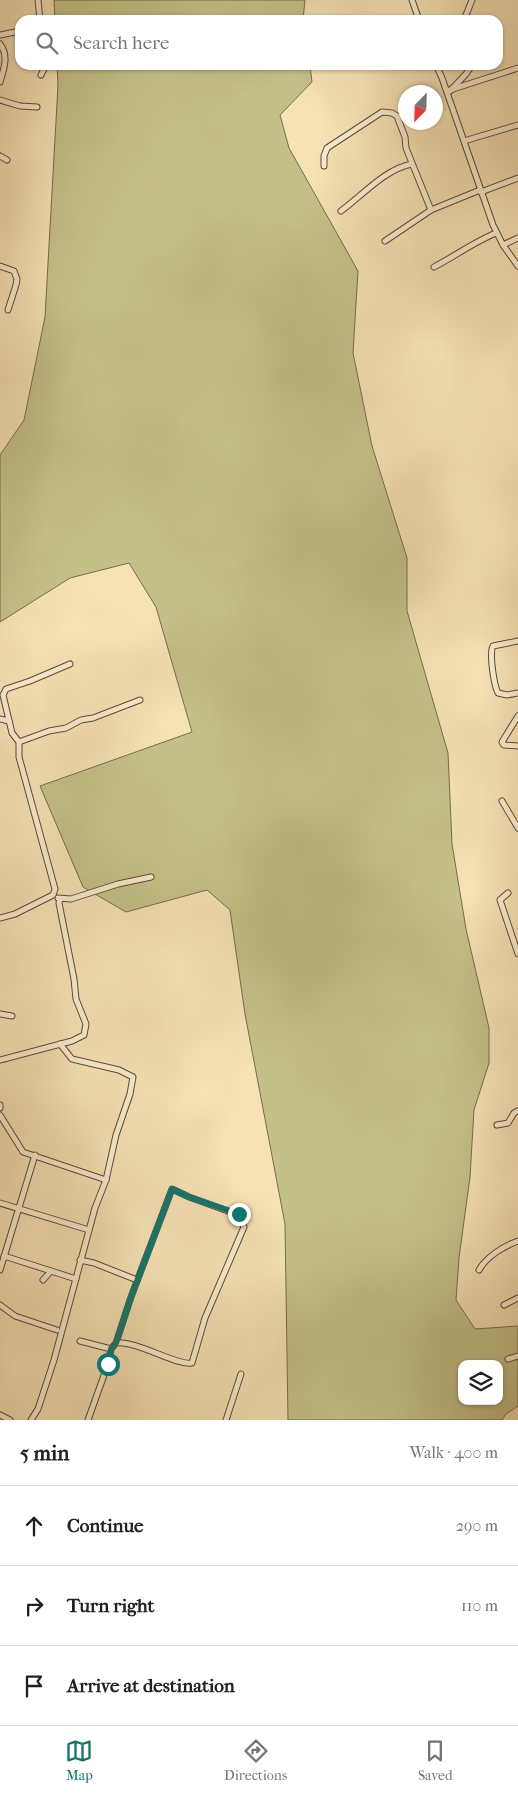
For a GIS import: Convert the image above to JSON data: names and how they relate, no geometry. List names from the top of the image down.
{
  "north": "bottom left",
  "page": {
    "search": "Search here",
    "heading": ["5 min", "Walk · 400 m"],
    "list": [
      ["Continue", "290 m"],
      ["Turn right", "110 m"],
      "Arrive at destination"
    ],
    "nav": ["Map", "Directions", "Saved"]
  }
}
